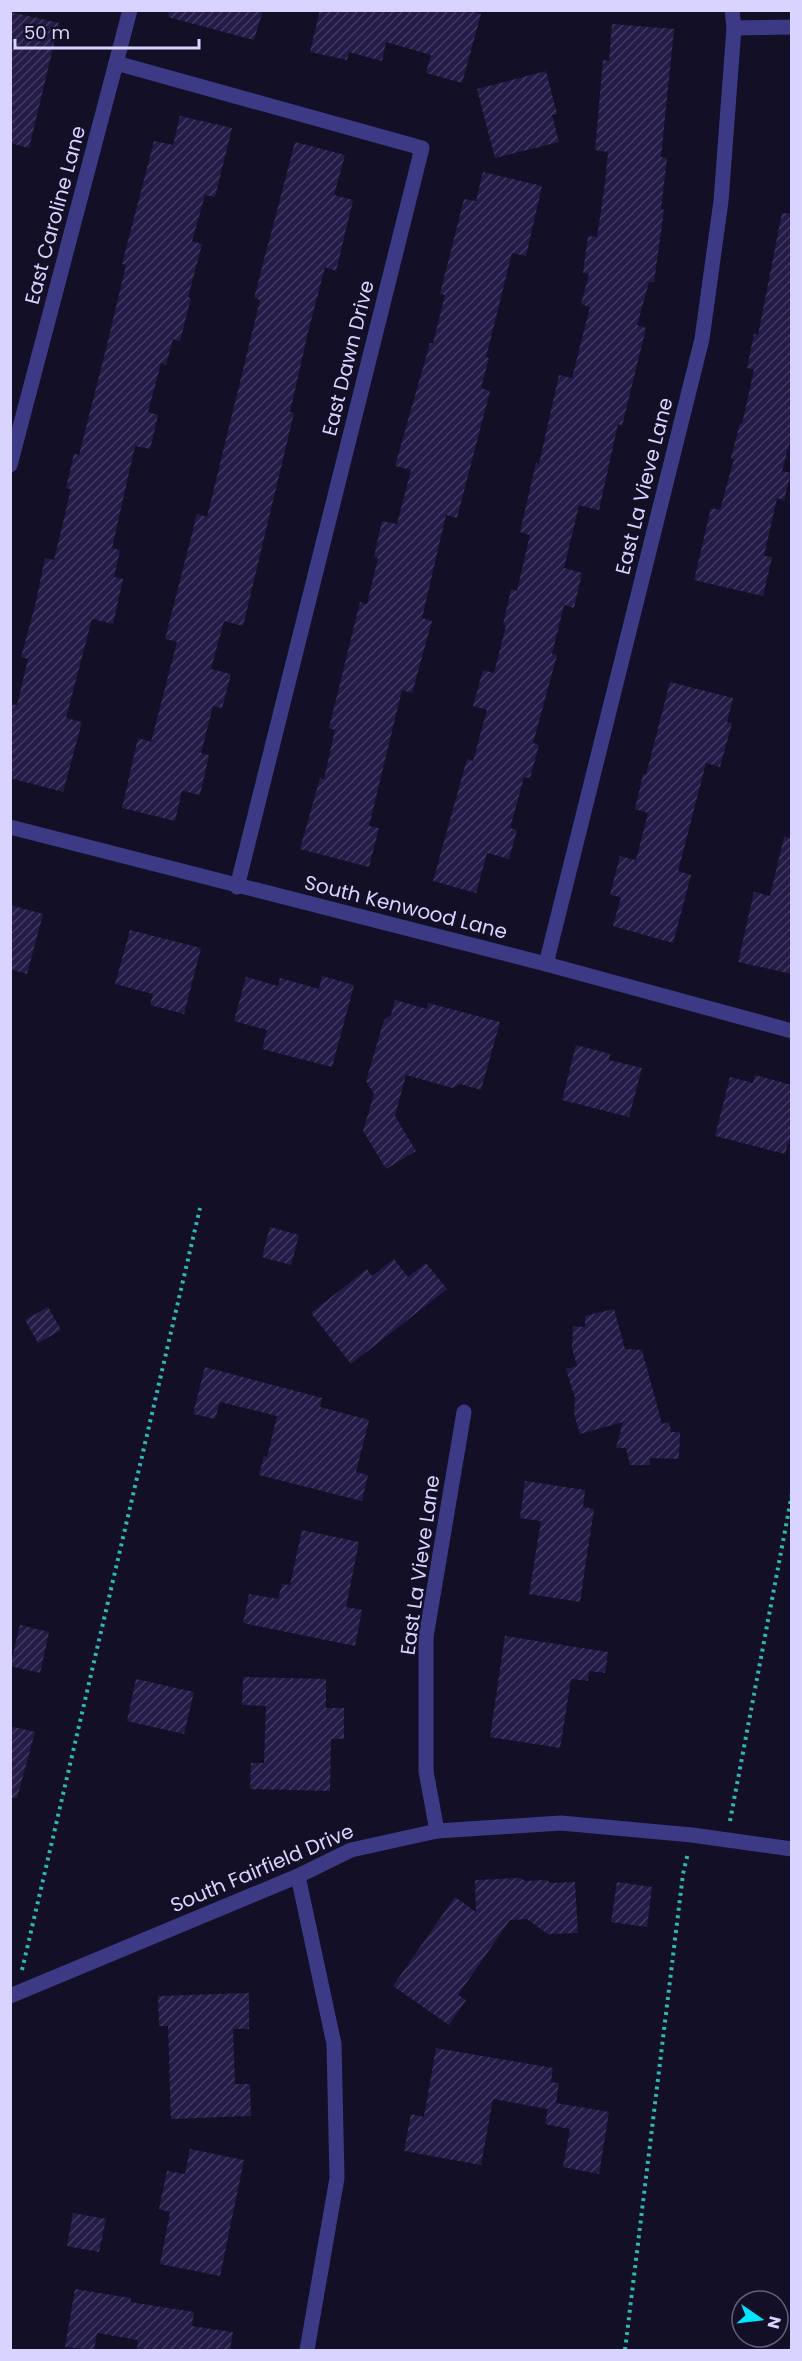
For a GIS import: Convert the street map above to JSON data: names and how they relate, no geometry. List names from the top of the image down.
{
  "streets": {
    "street": [
      "East Caroline Lane",
      "East Dawn Drive",
      "East La Vieve Lane",
      "South Kenwood Lane",
      "South Fairfield Drive"
    ]
  },
  "crossings": [
    ["East Caroline Lane", "East Dawn Drive"],
    ["East Dawn Drive", "South Kenwood Lane"],
    ["East La Vieve Lane", "South Kenwood Lane"],
    ["East La Vieve Lane", "South Fairfield Drive"]
  ],
  "scale_bar": "50 m",
  "north": "right"
}
